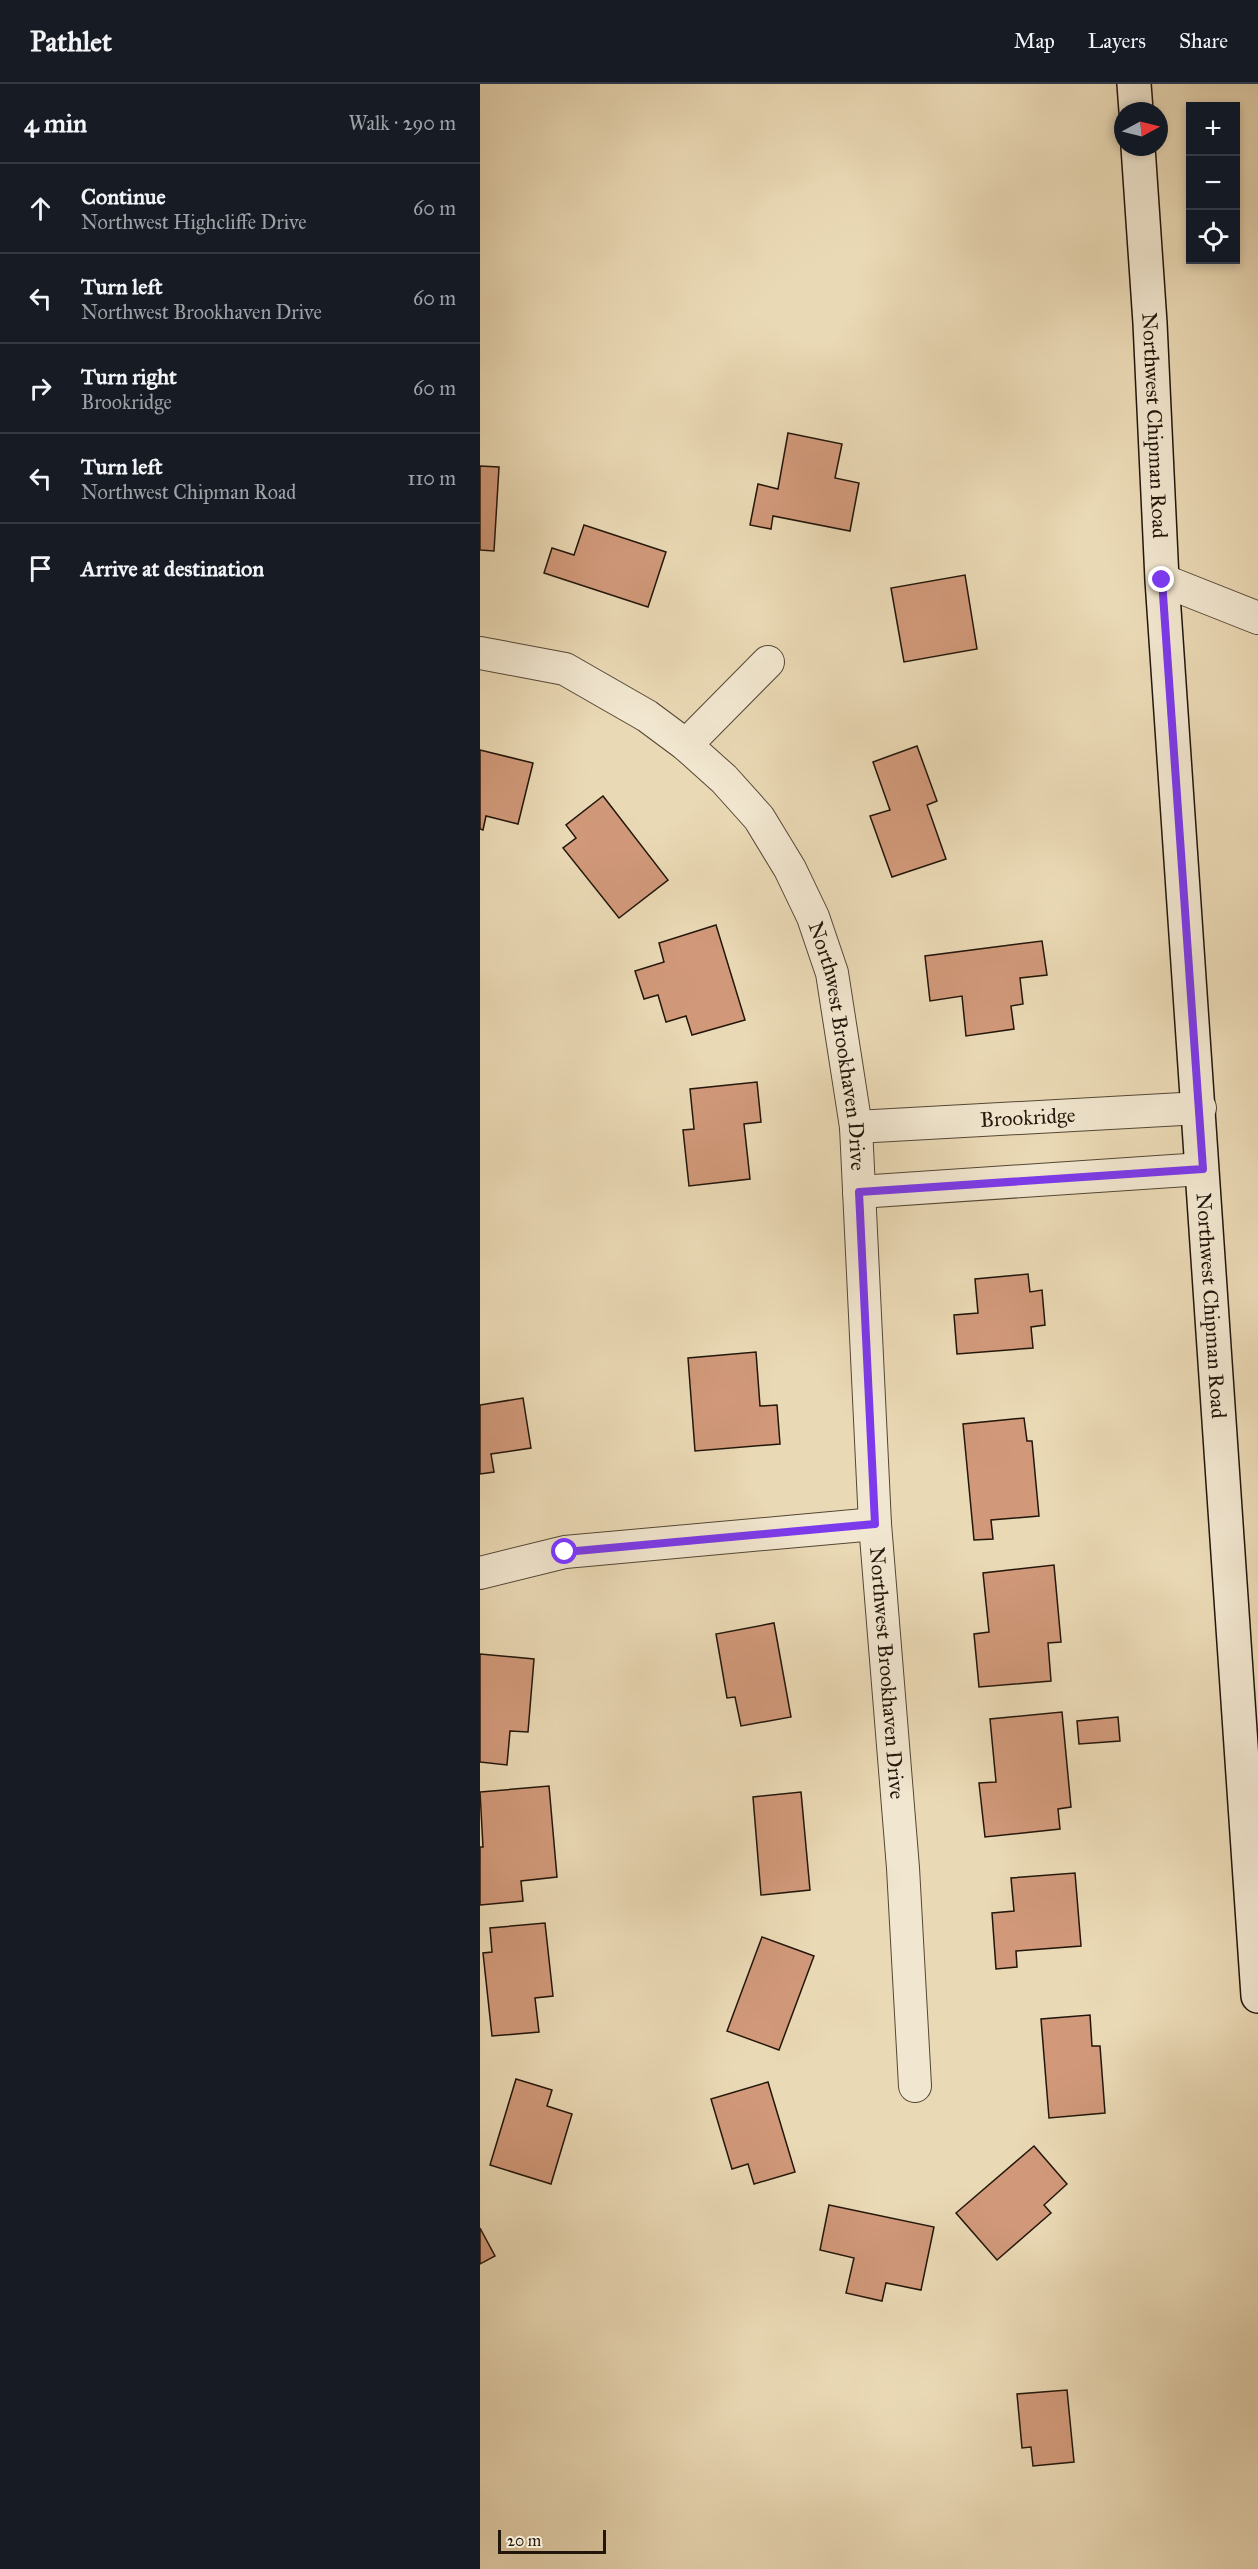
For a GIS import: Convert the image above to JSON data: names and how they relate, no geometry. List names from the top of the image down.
{
  "streets": {
    "main road": ["Northwest Chipman Road"],
    "street": ["Northwest Brookhaven Drive", "Brookridge"]
  },
  "crossings": [
    ["Northwest Chipman Road", "Brookridge"],
    ["Northwest Brookhaven Drive", "Brookridge"]
  ],
  "scale_bar": "20 m",
  "north": "right",
  "page": {
    "header": "Pathlet",
    "nav": ["Map", "Layers", "Share"],
    "heading": ["4 min", "Walk · 290 m"],
    "map_buttons": ["+", "−"],
    "list": [
      ["Continue", "Northwest Highcliffe Drive", "60 m"],
      ["Turn left", "Northwest Brookhaven Drive", "60 m"],
      ["Turn right", "Brookridge", "60 m"],
      ["Turn left", "Northwest Chipman Road", "110 m"],
      "Arrive at destination"
    ],
    "scale": "20 m"
  }
}
